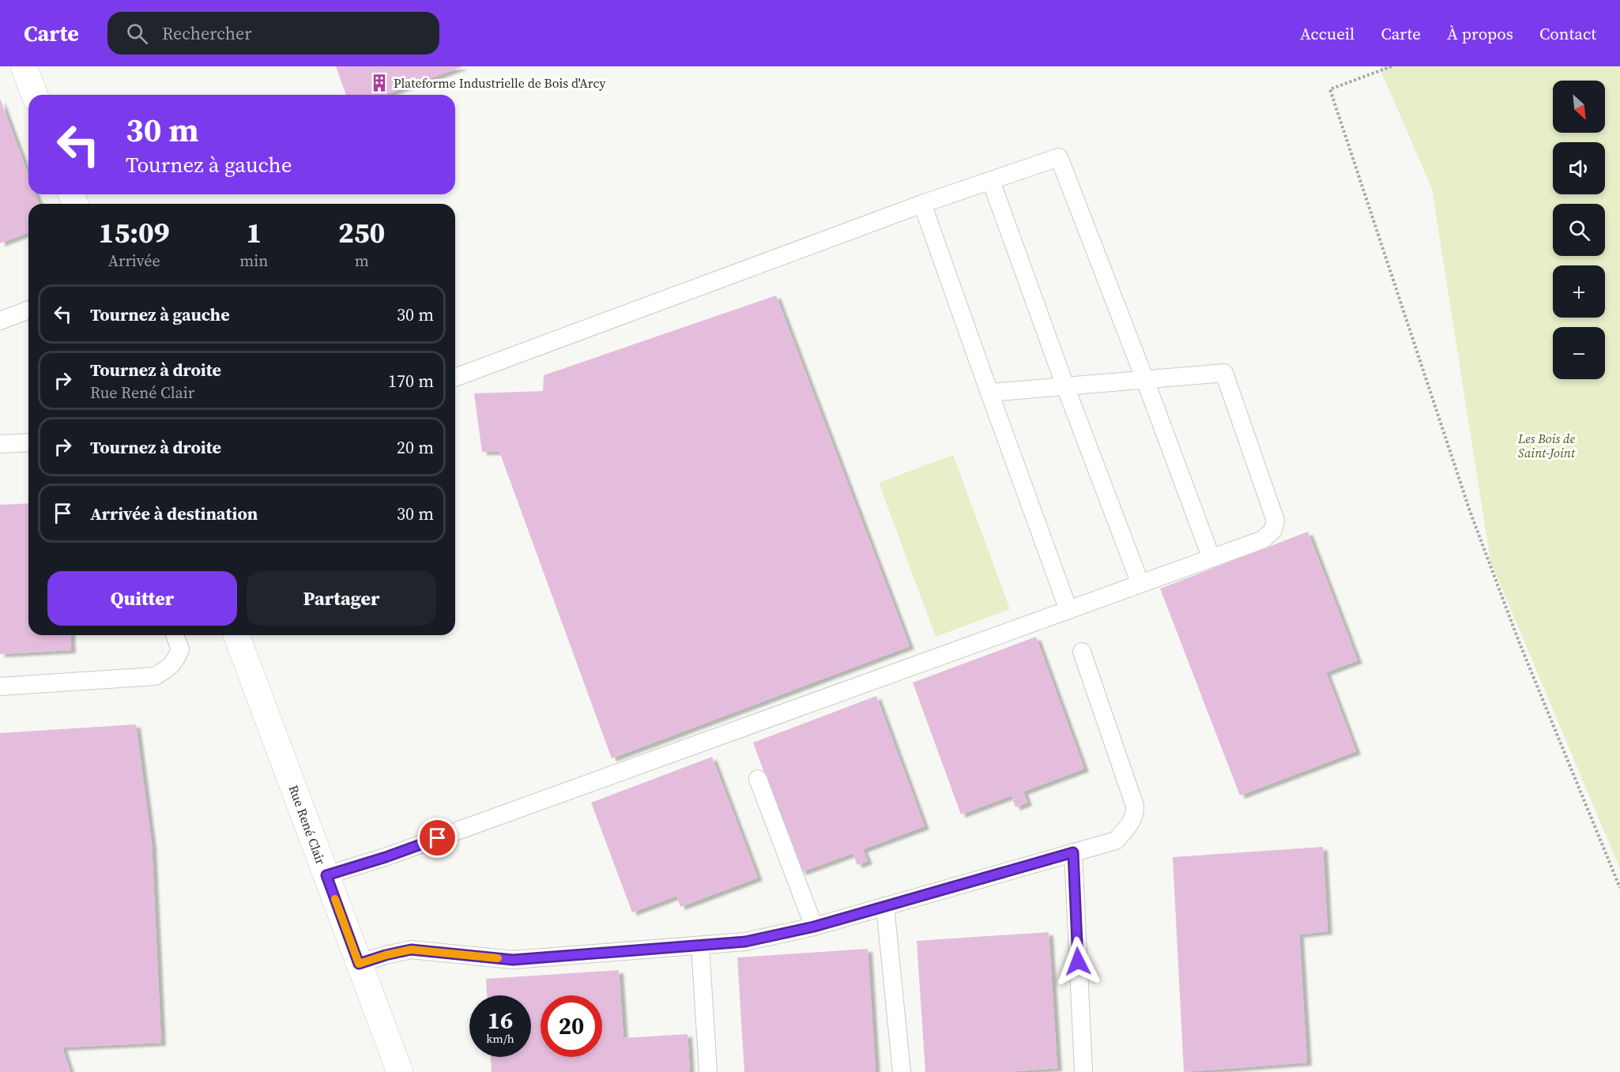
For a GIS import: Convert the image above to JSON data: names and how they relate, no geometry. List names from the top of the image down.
{
  "streets": {
    "street": ["Rue René Clair"]
  },
  "parks": ["Les Bois de Saint-Joint"],
  "places": {
    "building": ["Plateforme Industrielle de Bois d'Arcy"]
  },
  "north": "bottom right",
  "page": {
    "header": "Carte",
    "search": "Rechercher",
    "nav": [
      "Accueil",
      "Carte",
      "À propos",
      "Contact"
    ],
    "map_buttons": ["+", "−"],
    "turn": ["30 m", "Tournez à gauche"],
    "eta": [
      "15:09",
      "Arrivée",
      "1",
      "min",
      "250",
      "m"
    ],
    "list": [
      {
        "name": "Tournez à gauche",
        "value": "30 m"
      },
      {
        "name": "Tournez à droite",
        "note": "Rue René Clair",
        "value": "170 m"
      },
      {
        "name": "Tournez à droite",
        "value": "20 m"
      },
      {
        "name": "Arrivée à destination",
        "value": "30 m"
      }
    ],
    "buttons": ["Quitter", "Partager"],
    "speed": "16 km/h",
    "limit": "20"
  }
}
